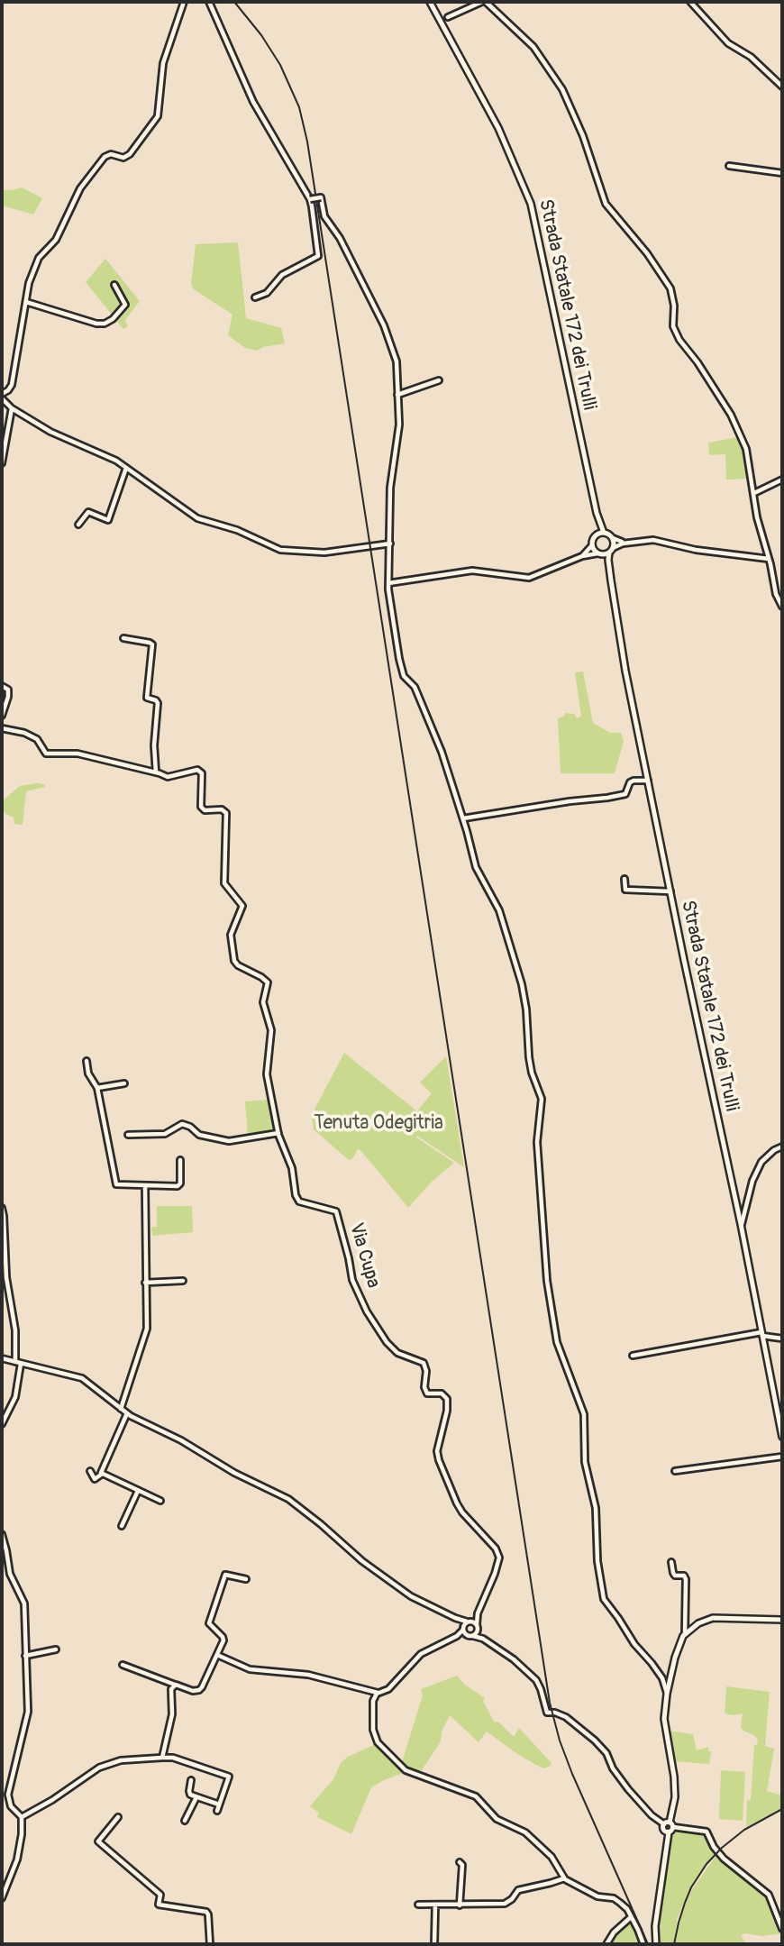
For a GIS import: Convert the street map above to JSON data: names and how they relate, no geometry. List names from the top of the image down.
{
  "streets": {
    "main road": ["Strada Statale 172 dei Trulli"],
    "street": ["Via Cupa"]
  },
  "parks": ["Tenuta Odegitria"]
}
